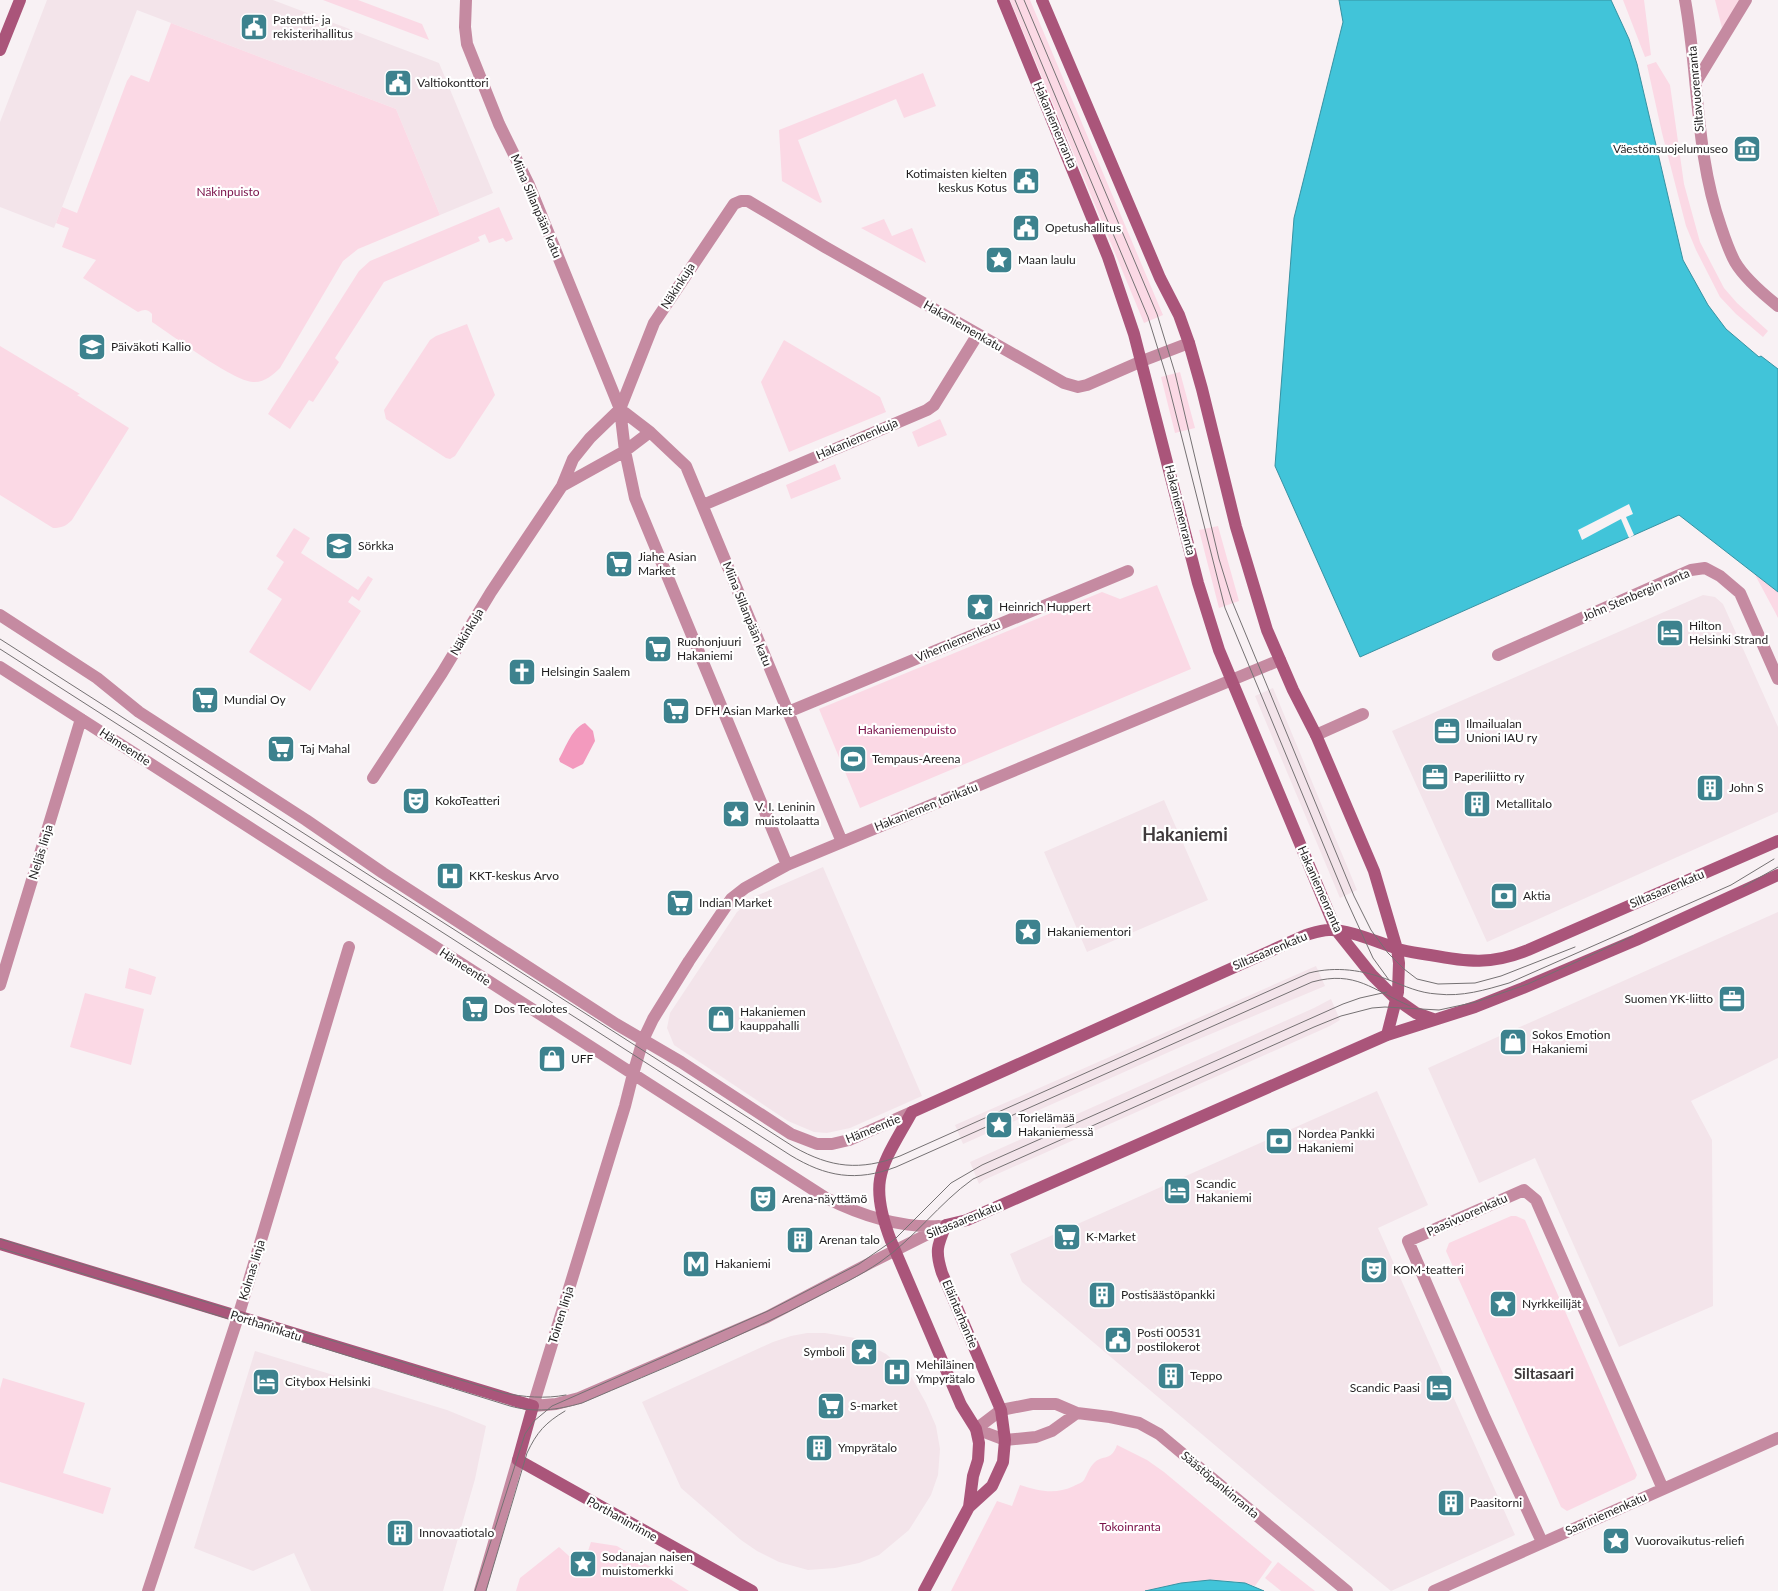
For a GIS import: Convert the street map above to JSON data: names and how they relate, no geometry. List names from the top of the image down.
{
  "streets": {
    "main road": [
      "Hakaniemenranta",
      "Siltasaarenkatu",
      "Eläintarhantie",
      "Toinen linja",
      "Porthaninkatu",
      "Porthaninrinne"
    ],
    "street": [
      "Siltavuorenranta",
      "Miina Sillanpään katu",
      "Näkinkuja",
      "Hakaniemenkatu",
      "Hakaniemenkuja",
      "John Stenbergin ranta",
      "Viherniemenkatu",
      "Hämeentie",
      "Hakaniemen torikatu",
      "Neljäs linja",
      "Paasivuorenkatu",
      "Kolmas linja",
      "Säästöpankinranta",
      "Saariniemenkatu"
    ]
  },
  "crossings": [
    ["Hakaniemenranta", "Hakaniemenkatu"],
    ["Hakaniemenranta", "Hakaniemen torikatu"],
    ["Hakaniemenranta", "Siltasaarenkatu"],
    ["Miina Sillanpään katu", "Näkinkuja"],
    ["Miina Sillanpään katu", "Hakaniemenkuja"],
    ["Miina Sillanpään katu", "Viherniemenkatu"],
    ["Miina Sillanpään katu", "Hakaniemen torikatu"],
    ["Näkinkuja", "Hakaniemenkatu"],
    ["Hakaniemenkatu", "Hakaniemenkuja"],
    ["Hämeentie", "Hakaniemen torikatu"],
    ["Hämeentie", "Neljäs linja"],
    ["Hämeentie", "Siltasaarenkatu"],
    ["Hämeentie", "Eläintarhantie"],
    ["Hämeentie", "Toinen linja"],
    ["Hakaniemen torikatu", "Toinen linja"],
    ["Siltasaarenkatu", "Eläintarhantie"],
    ["Siltasaarenkatu", "Toinen linja"],
    ["Siltasaarenkatu", "Porthaninkatu"],
    ["Paasivuorenkatu", "Saariniemenkatu"],
    ["Kolmas linja", "Porthaninkatu"],
    ["Eläintarhantie", "Säästöpankinranta"],
    ["Toinen linja", "Porthaninkatu"],
    ["Toinen linja", "Porthaninrinne"]
  ],
  "districts": ["Hakaniemi", "Siltasaari"],
  "parks": ["Näkinpuisto", "Hakaniemenpuisto", "Tokoinranta"],
  "places": {
    "public building": [
      "Patentti- ja rekisterihallitus",
      "Valtiokonttori",
      "Kotimaisten kielten keskus Kotus",
      "Opetushallitus",
      "Posti 00531 postilokerot"
    ],
    "museum": ["Väestönsuojelumuseo"],
    "place": [
      "Maan laulu",
      "Heinrich Huppert",
      "V. I. Leninin muistolaatta",
      "Hakaniementori",
      "Torielämää Hakaniemessä",
      "Nyrkkeilijät",
      "Symboli",
      "Vuorovaikutus-reliefi",
      "Sodanajan naisen muistomerkki"
    ],
    "school or university": ["Päiväkoti Kallio", "Sörkka"],
    "supermarket": [
      "Jiahe Asian Market",
      "Ruohonjuuri Hakaniemi",
      "Mundial Oy",
      "DFH Asian Market",
      "Taj Mahal",
      "Indian Market",
      "Dos Tecolotes",
      "K-Market",
      "S-market"
    ],
    "hotel": [
      "Hilton Helsinki Strand",
      "Scandic Hakaniemi",
      "Citybox Helsinki",
      "Scandic Paasi"
    ],
    "church": ["Helsingin Saalem"],
    "office": ["Ilmailualan Unioni IAU ry", "Paperiliitto ry", "Suomen YK-liitto"],
    "sports": ["Tempaus-Areena"],
    "building": [
      "John S",
      "Metallitalo",
      "Arenan talo",
      "Postisäästöpankki",
      "Teppo",
      "Ympyrätalo",
      "Paasitorni",
      "Innovaatiotalo"
    ],
    "theatre": ["KokoTeatteri", "Arena-näyttämö", "KOM-teatteri"],
    "hospital": ["KKT-keskus Arvo", "Mehiläinen Ympyrätalo"],
    "bank": ["Aktia", "Nordea Pankki Hakaniemi"],
    "shop": ["Hakaniemen kauppahalli", "Sokos Emotion Hakaniemi", "UFF"],
    "metro station": ["Hakaniemi"]
  }
}
